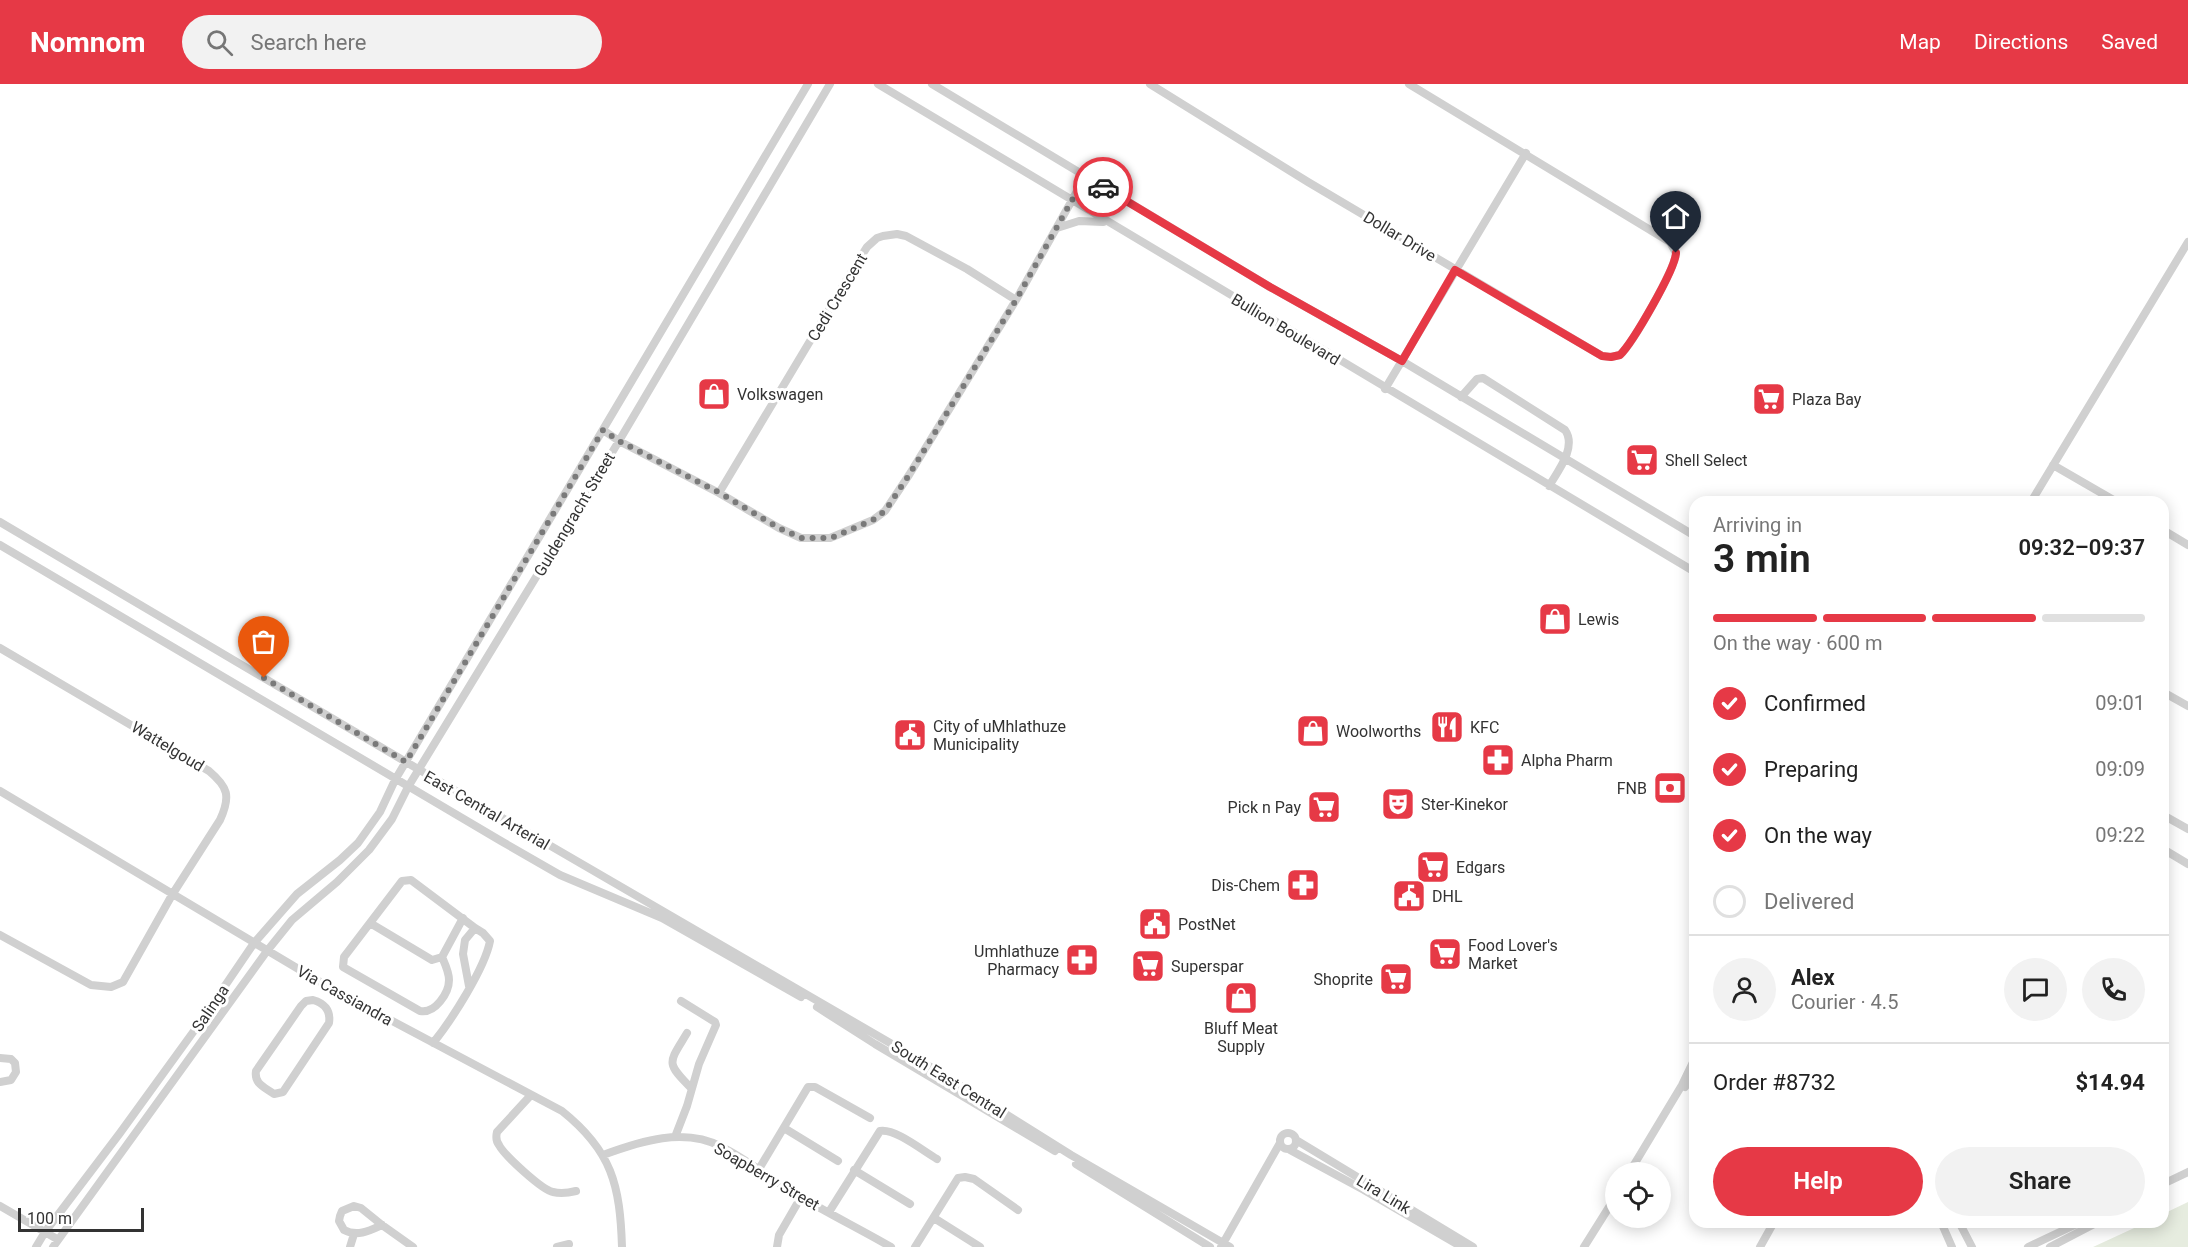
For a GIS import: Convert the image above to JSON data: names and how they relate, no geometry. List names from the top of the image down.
{
  "streets": {
    "street": [
      "Dollar Drive",
      "Cedi Crescent",
      "Bullion Boulevard",
      "Guldengracht Street",
      "Wattelgoud",
      "East Central Arterial",
      "Via Cassiandra",
      "Salinga",
      "South East Central",
      "Soapberry Street",
      "Lira Link"
    ]
  },
  "crossings": [
    ["Guldengracht Street", "East Central Arterial"],
    ["Guldengracht Street", "Salinga"],
    ["Wattelgoud", "Via Cassiandra"],
    ["East Central Arterial", "Salinga"],
    ["East Central Arterial", "South East Central"],
    ["Via Cassiandra", "Salinga"],
    ["Via Cassiandra", "Soapberry Street"]
  ],
  "places": {
    "shop": [
      "Volkswagen",
      "Lewis",
      "Woolworths",
      "Bluff Meat Supply"
    ],
    "supermarket": [
      "Plaza Bay",
      "Shell Select",
      "Pick n Pay",
      "Edgars",
      "Food Lover's Market",
      "Superspar",
      "Shoprite"
    ],
    "restaurant": ["KFC"],
    "public building": ["City of uMhlathuze Municipality", "DHL", "PostNet"],
    "pharmacy": ["Alpha Pharm", "Dis-Chem", "Umhlathuze Pharmacy"],
    "bank": ["FNB"],
    "theatre": ["Ster-Kinekor"]
  },
  "scale_bar": "100 m",
  "page": {
    "header": "Nomnom",
    "search": "Search here",
    "nav": ["Map", "Directions", "Saved"],
    "heading": ["3 min", "Arriving in", "09:32–09:37"],
    "panel": [
      "Alex",
      "Courier · 4.5",
      "Order #8732",
      "$14.94"
    ],
    "bar": "On the way · 600 m",
    "list": [
      ["Confirmed", "09:01"],
      ["Preparing", "09:09"],
      ["On the way", "09:22"],
      "Delivered"
    ],
    "buttons": ["Help", "Share"],
    "scale": "100 m"
  }
}
